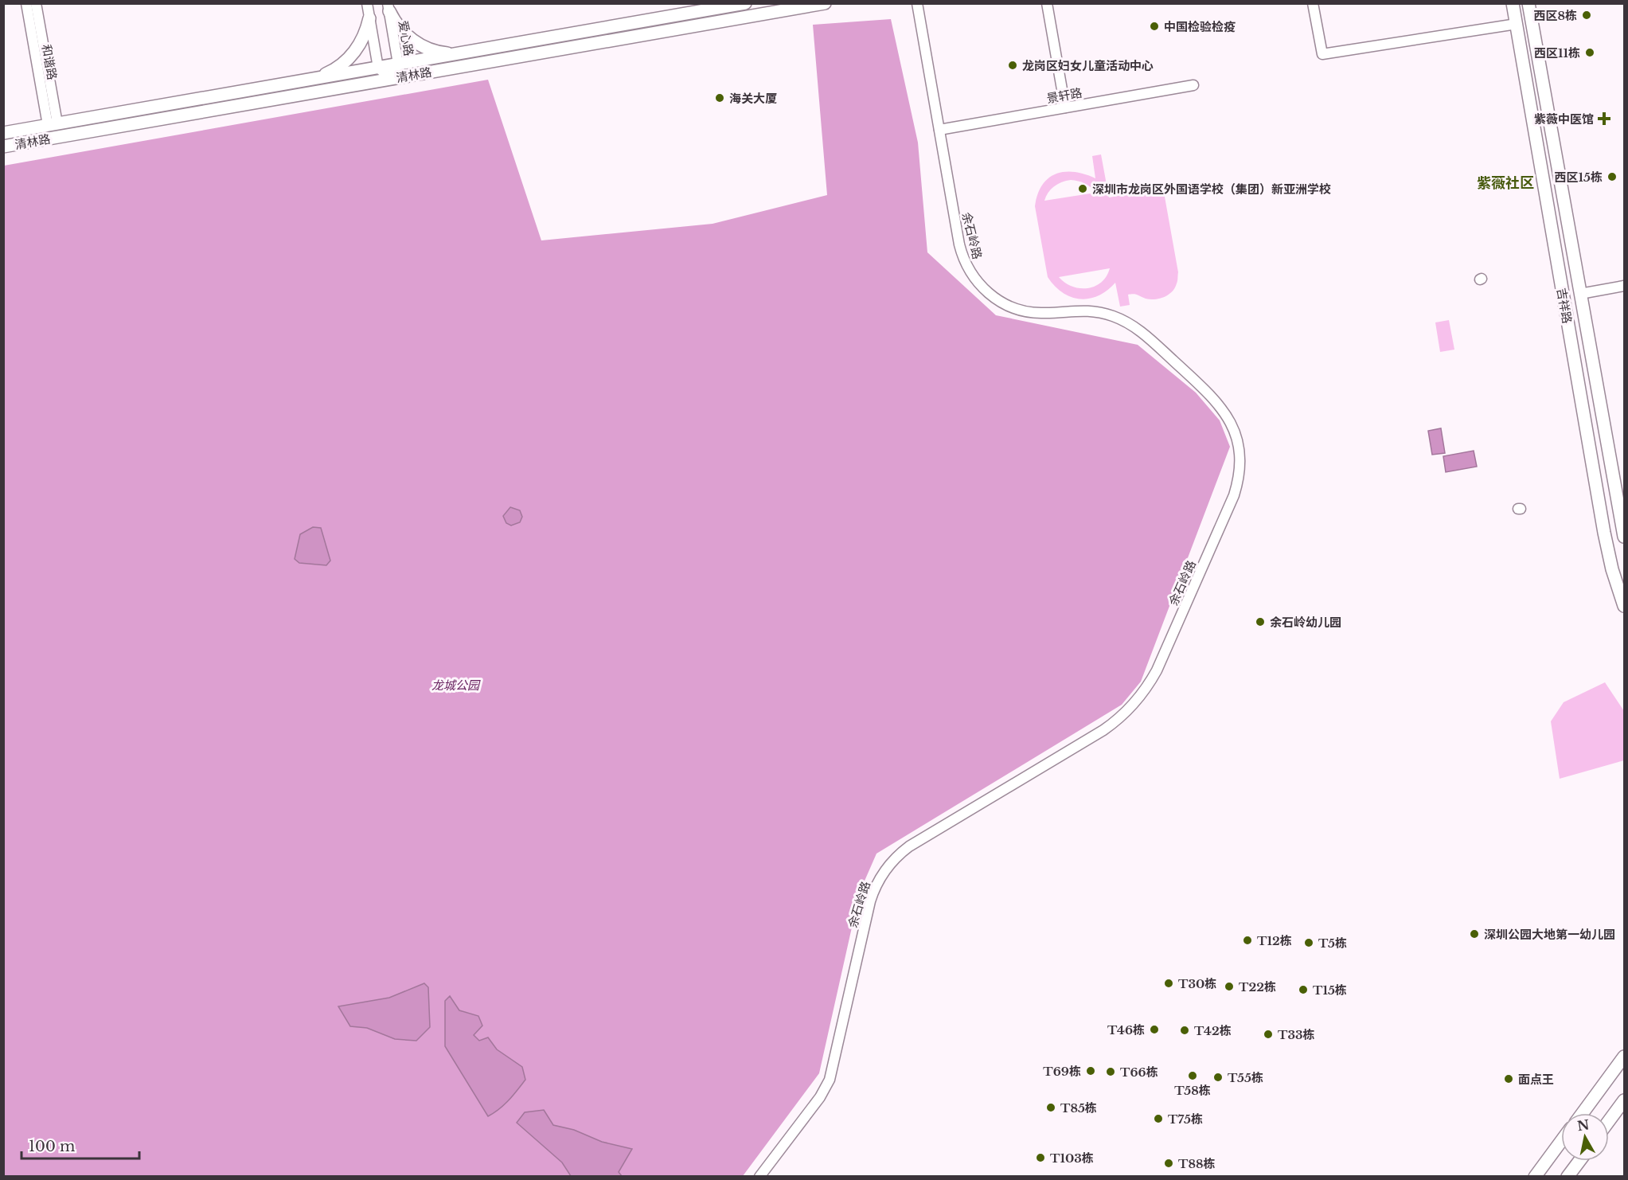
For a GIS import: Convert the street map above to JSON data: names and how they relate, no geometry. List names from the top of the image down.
{
  "streets": {
    "main road": ["清林路", "吉祥路"],
    "street": [
      "爱心路",
      "和谐路",
      "景轩路",
      "余石岭路"
    ]
  },
  "crossings": [
    ["爱心路", "清林路"],
    ["和谐路", "清林路"],
    ["景轩路", "余石岭路"]
  ],
  "districts": ["紫薇社区"],
  "parks": ["龙城公园"],
  "places": {
    "other": [
      "西区8栋",
      "中国检验检疫",
      "西区11栋",
      "龙岗区妇女儿童活动中心",
      "海关大厦",
      "西区15栋",
      "深圳市龙岗区外国语学校（集团）新亚洲学校",
      "余石岭幼儿园",
      "深圳公园大地第一幼儿园",
      "T12栋",
      "T5栋",
      "T30栋",
      "T22栋",
      "T15栋",
      "T46栋",
      "T42栋",
      "T33栋",
      "T69栋",
      "T66栋",
      "T58栋",
      "T55栋",
      "面点王",
      "T85栋",
      "T75栋",
      "T103栋",
      "T88栋"
    ],
    "health": ["紫薇中医馆"]
  },
  "scale_bar": "100 m",
  "north": "top"
}
